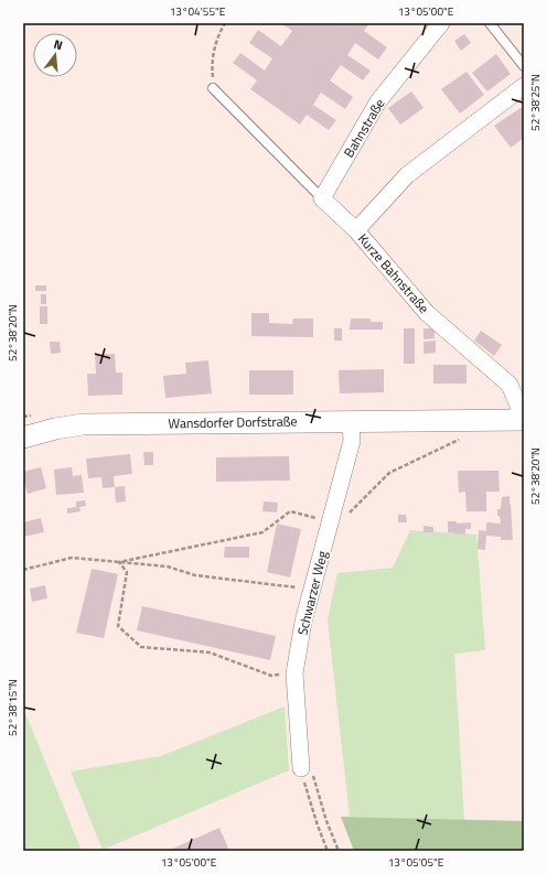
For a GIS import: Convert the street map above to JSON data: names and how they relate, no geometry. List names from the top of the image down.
{
  "streets": {
    "street": [
      "Bahnstraße",
      "Kurze Bahnstraße",
      "Wansdorfer Dorfstraße",
      "Schwarzer Weg"
    ]
  },
  "crossings": [
    ["Kurze Bahnstraße", "Wansdorfer Dorfstraße"],
    ["Wansdorfer Dorfstraße", "Schwarzer Weg"]
  ],
  "north": "top",
  "coordinates": [
    "13°04'55\"E",
    "13°05'00\"E",
    "52°38'25\"N",
    "52°38'20\"N",
    "52°38'15\"N",
    "13°05'05\"E"
  ]
}
